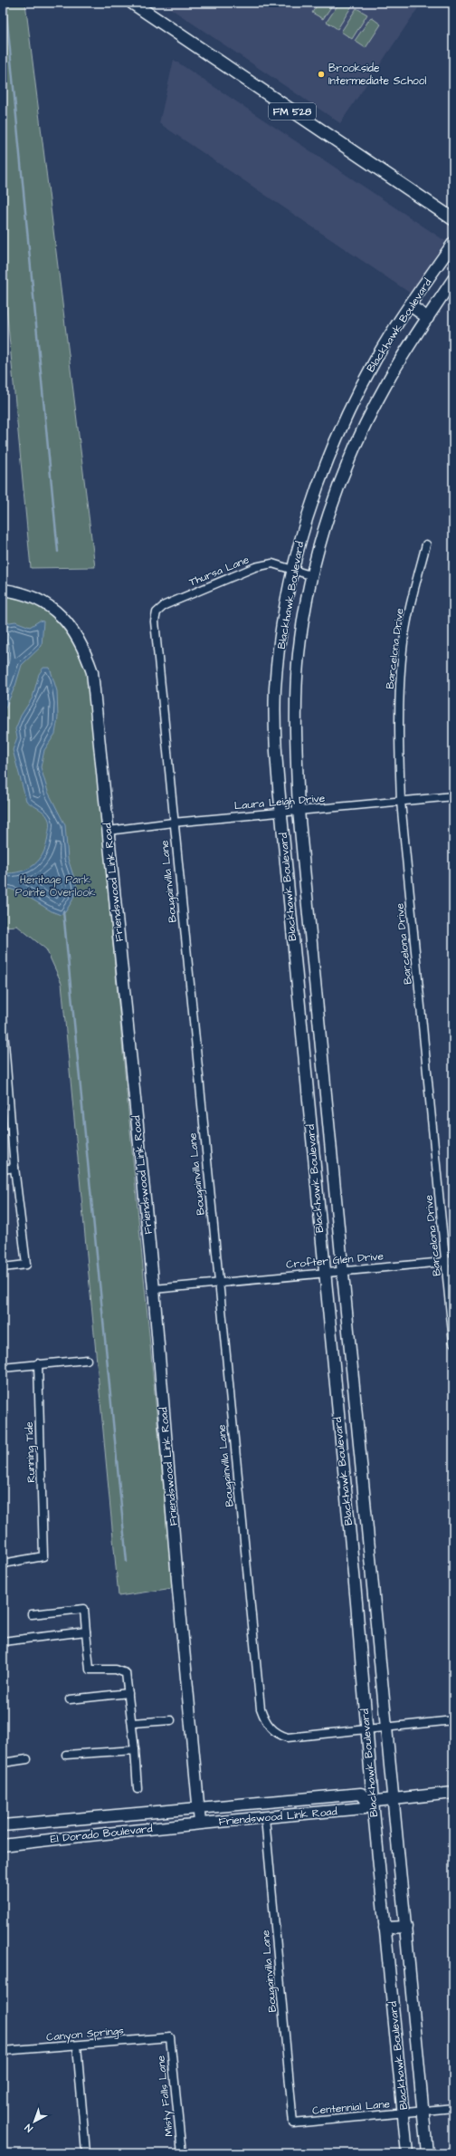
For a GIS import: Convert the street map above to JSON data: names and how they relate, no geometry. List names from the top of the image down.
{
  "streets": {
    "main road": [
      "FM 528",
      "Blackhawk Boulevard",
      "Friendswood Link Road",
      "El Dorado Boulevard"
    ],
    "street": [
      "Thursa Lane",
      "Barcelona Drive",
      "Laura Leigh Drive",
      "Bougainvilla Lane",
      "Crofter Glen Drive",
      "Running Tide",
      "Canyon Springs",
      "Misty Falls Lane",
      "Centennial Lane"
    ]
  },
  "crossings": [
    ["Blackhawk Boulevard", "Thursa Lane"],
    ["Blackhawk Boulevard", "Laura Leigh Drive"],
    ["Blackhawk Boulevard", "Bougainvilla Lane"],
    ["Blackhawk Boulevard", "Friendswood Link Road"],
    ["Blackhawk Boulevard", "Crofter Glen Drive"],
    ["Blackhawk Boulevard", "Centennial Lane"],
    ["Thursa Lane", "Bougainvilla Lane"],
    ["Barcelona Drive", "Laura Leigh Drive"],
    ["Barcelona Drive", "Crofter Glen Drive"],
    ["Laura Leigh Drive", "Bougainvilla Lane"],
    ["Laura Leigh Drive", "Friendswood Link Road"],
    ["Bougainvilla Lane", "Friendswood Link Road"],
    ["Bougainvilla Lane", "Crofter Glen Drive"],
    ["Bougainvilla Lane", "Centennial Lane"],
    ["Friendswood Link Road", "Crofter Glen Drive"],
    ["Friendswood Link Road", "El Dorado Boulevard"],
    ["Canyon Springs", "Misty Falls Lane"]
  ],
  "parks": ["Heritage Park Pointe Overlook"],
  "places": ["Brookside Intermediate School"],
  "north": "bottom left"
}
